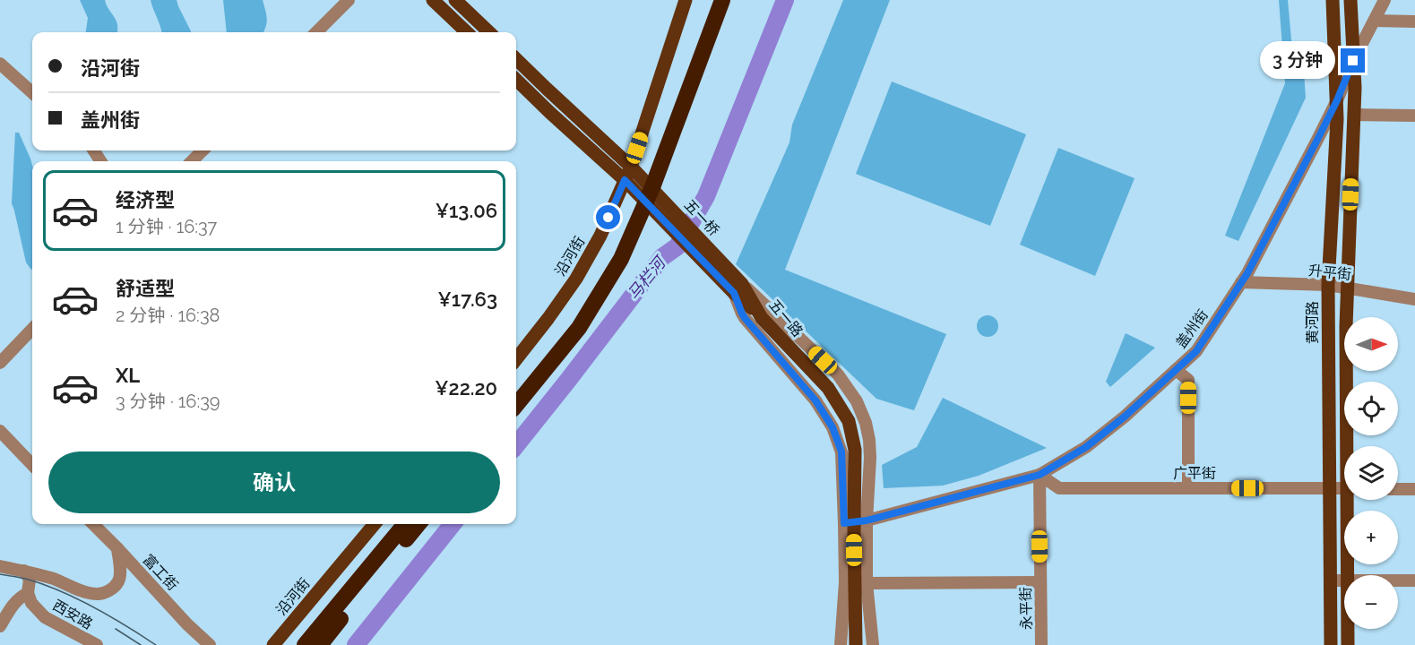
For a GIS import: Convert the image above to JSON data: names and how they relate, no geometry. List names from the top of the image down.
{
  "streets": {
    "main road": [
      "五一桥",
      "沿河街",
      "五一路",
      "黄河路"
    ],
    "street": [
      "升平街",
      "盖州街",
      "广平街",
      "富工街",
      "永平街",
      "西安路"
    ]
  },
  "crossings": [
    ["五一桥", "沿河街"],
    ["五一桥", "五一路"],
    ["升平街", "黄河路"],
    ["升平街", "盖州街"],
    ["黄河路", "盖州街"],
    ["黄河路", "广平街"],
    ["盖州街", "广平街"],
    ["盖州街", "永平街"],
    ["广平街", "永平街"]
  ],
  "water": ["马栏河"],
  "north": "right",
  "page": {
    "banner": ["沿河街", "盖州街"],
    "bubble": "3 分钟",
    "list": [
      {
        "name": "经济型",
        "note": "1 分钟 · 16:37",
        "value": "¥13.06"
      },
      {
        "name": "舒适型",
        "note": "2 分钟 · 16:38",
        "value": "¥17.63"
      },
      {
        "name": "XL",
        "note": "3 分钟 · 16:39",
        "value": "¥22.20"
      }
    ],
    "map_buttons": ["+", "−"],
    "buttons": "确认"
  }
}
